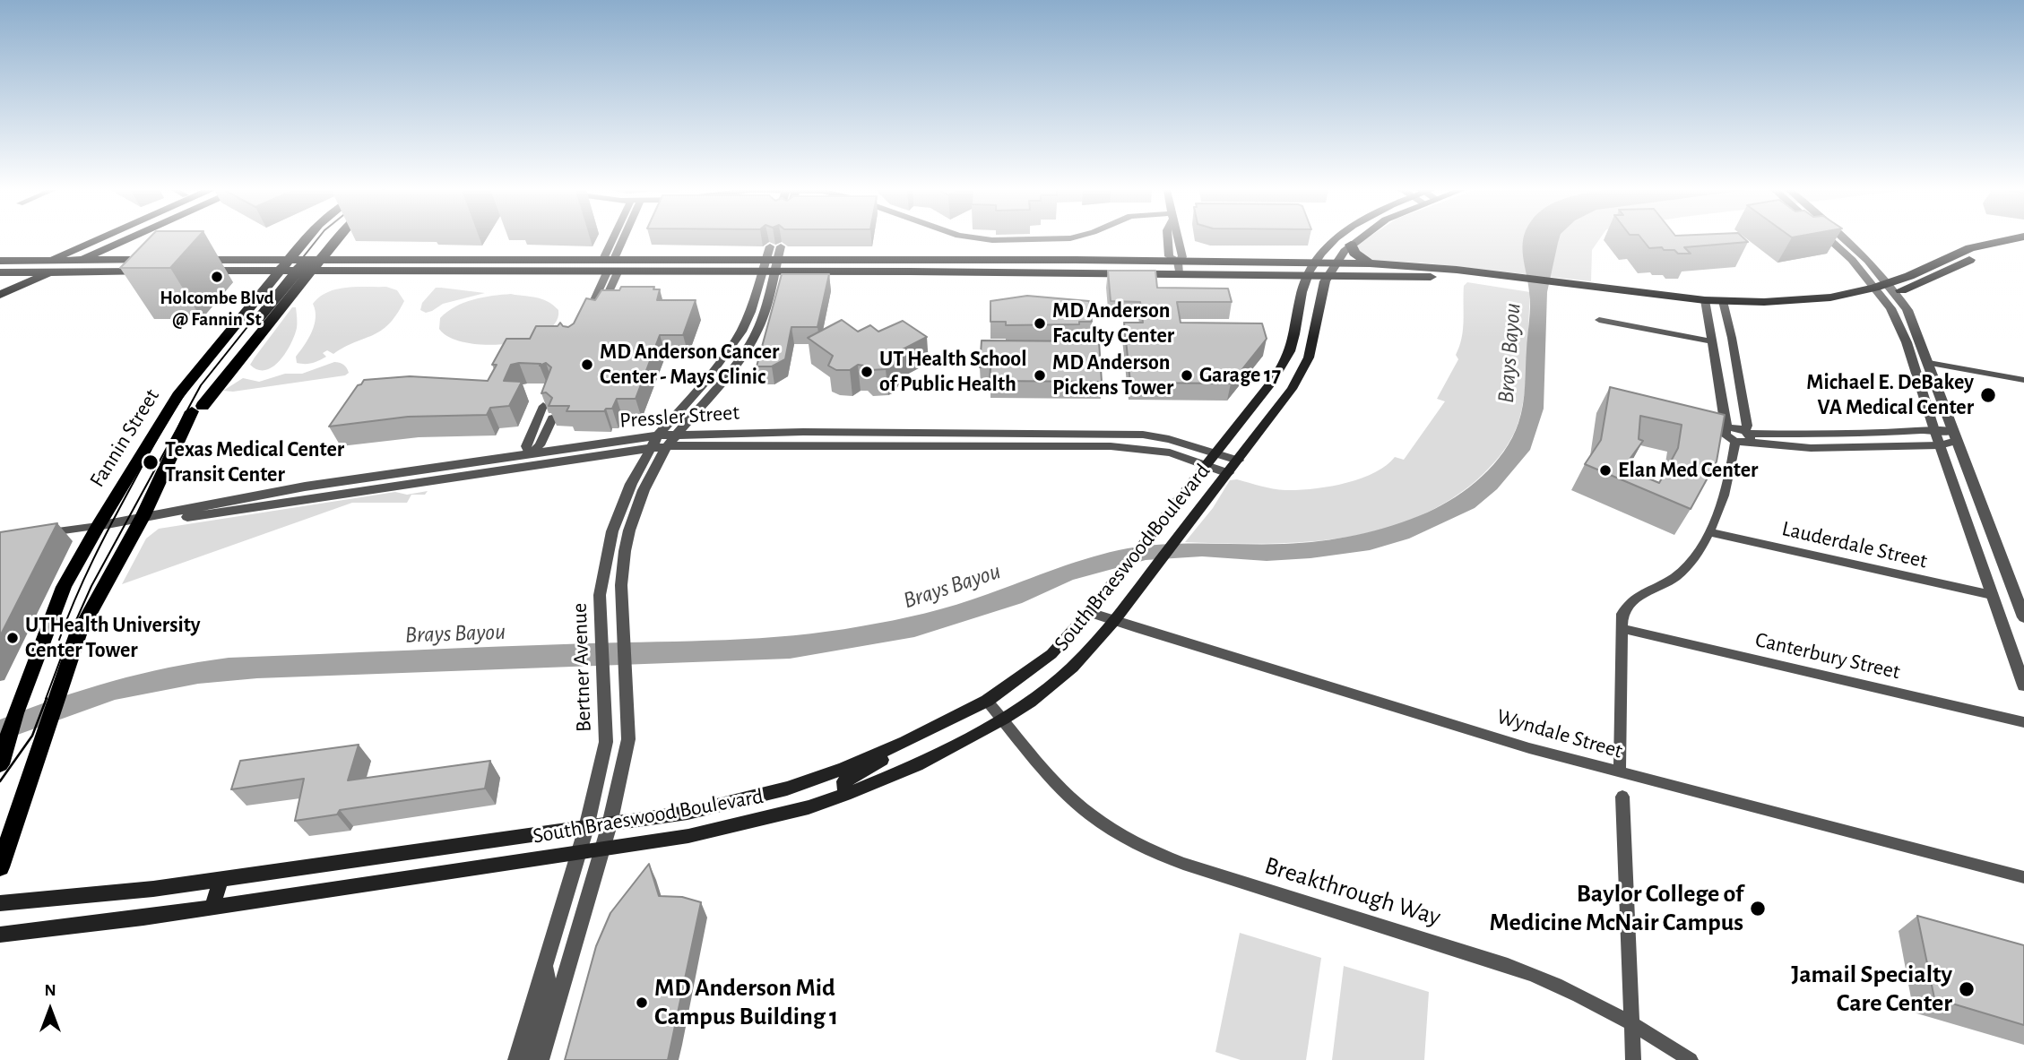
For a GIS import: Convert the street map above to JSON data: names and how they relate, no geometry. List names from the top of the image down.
{
  "streets": {
    "main road": ["Fannin Street", "South Braeswood Boulevard"],
    "street": [
      "Pressler Street",
      "Lauderdale Street",
      "Canterbury Street",
      "Bertner Avenue",
      "Wyndale Street",
      "Breakthrough Way"
    ]
  },
  "crossings": [
    ["Pressler Street", "Fannin Street"],
    ["Pressler Street", "South Braeswood Boulevard"],
    ["Pressler Street", "Bertner Avenue"],
    ["South Braeswood Boulevard", "Bertner Avenue"],
    ["South Braeswood Boulevard", "Wyndale Street"],
    ["South Braeswood Boulevard", "Breakthrough Way"]
  ],
  "water": ["Brays Bayou"],
  "places": [
    "Holcombe Blvd @ Fannin St",
    "MD Anderson Faculty Center",
    "MD Anderson Cancer Center - Mays Clinic",
    "UT Health School of Public Health",
    "MD Anderson Pickens Tower",
    "Garage 17",
    "Michael E. DeBakey VA Medical Center",
    "Texas Medical Center Transit Center",
    "Elan Med Center",
    "UTHealth University Center Tower",
    "Baylor College of Medicine McNair Campus",
    "Jamail Specialty Care Center",
    "MD Anderson Mid Campus Building 1"
  ],
  "north": "top"
}
